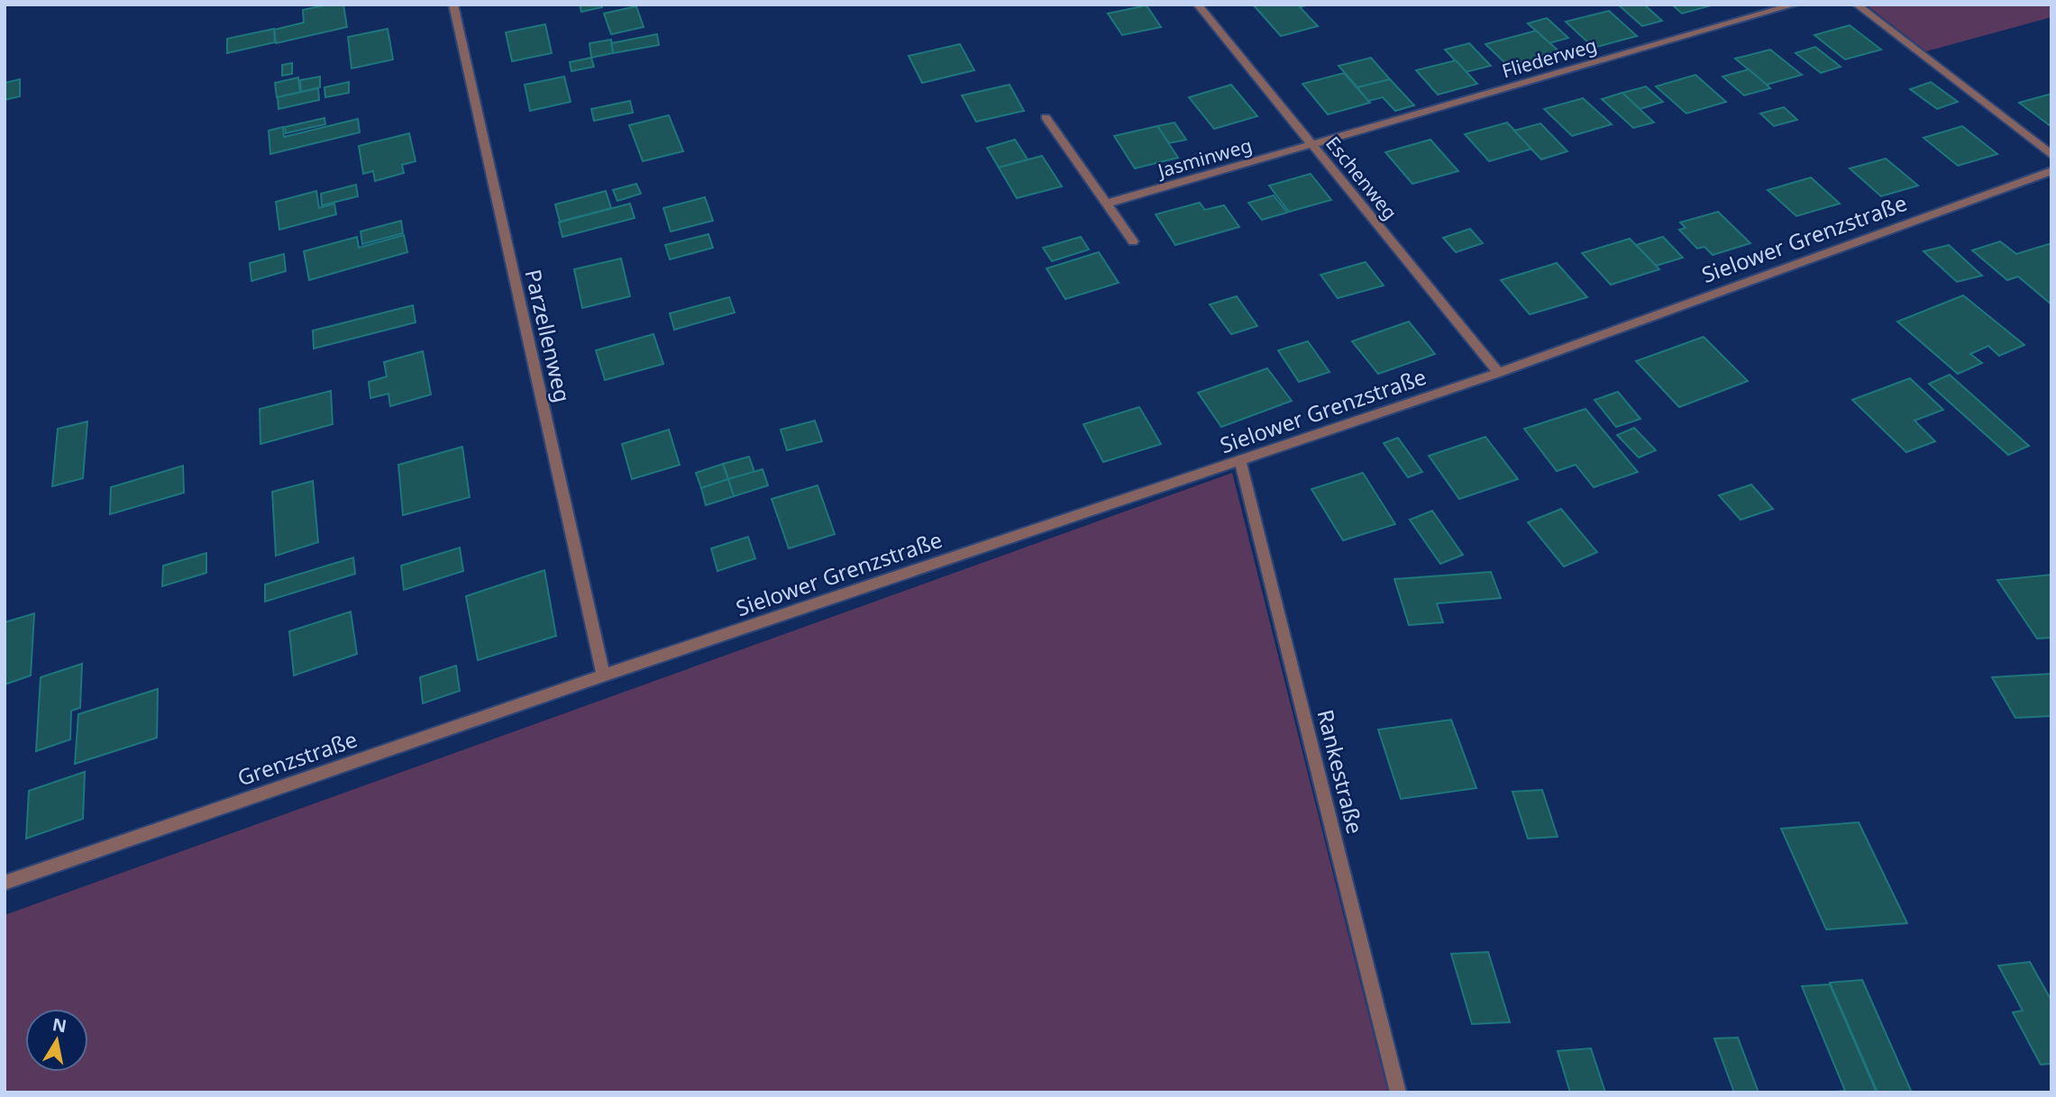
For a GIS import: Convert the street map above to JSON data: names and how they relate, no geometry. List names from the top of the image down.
{
  "streets": {
    "street": [
      "Fliederweg",
      "Jasminweg",
      "Eschenweg",
      "Sielower Grenzstraße",
      "Parzellenweg",
      "Grenzstraße",
      "Rankestraße"
    ]
  },
  "crossings": [
    ["Fliederweg", "Jasminweg"],
    ["Fliederweg", "Eschenweg"],
    ["Jasminweg", "Eschenweg"],
    ["Eschenweg", "Sielower Grenzstraße"],
    ["Sielower Grenzstraße", "Parzellenweg"],
    ["Sielower Grenzstraße", "Grenzstraße"],
    ["Sielower Grenzstraße", "Rankestraße"],
    ["Parzellenweg", "Grenzstraße"]
  ],
  "north": "top"
}
